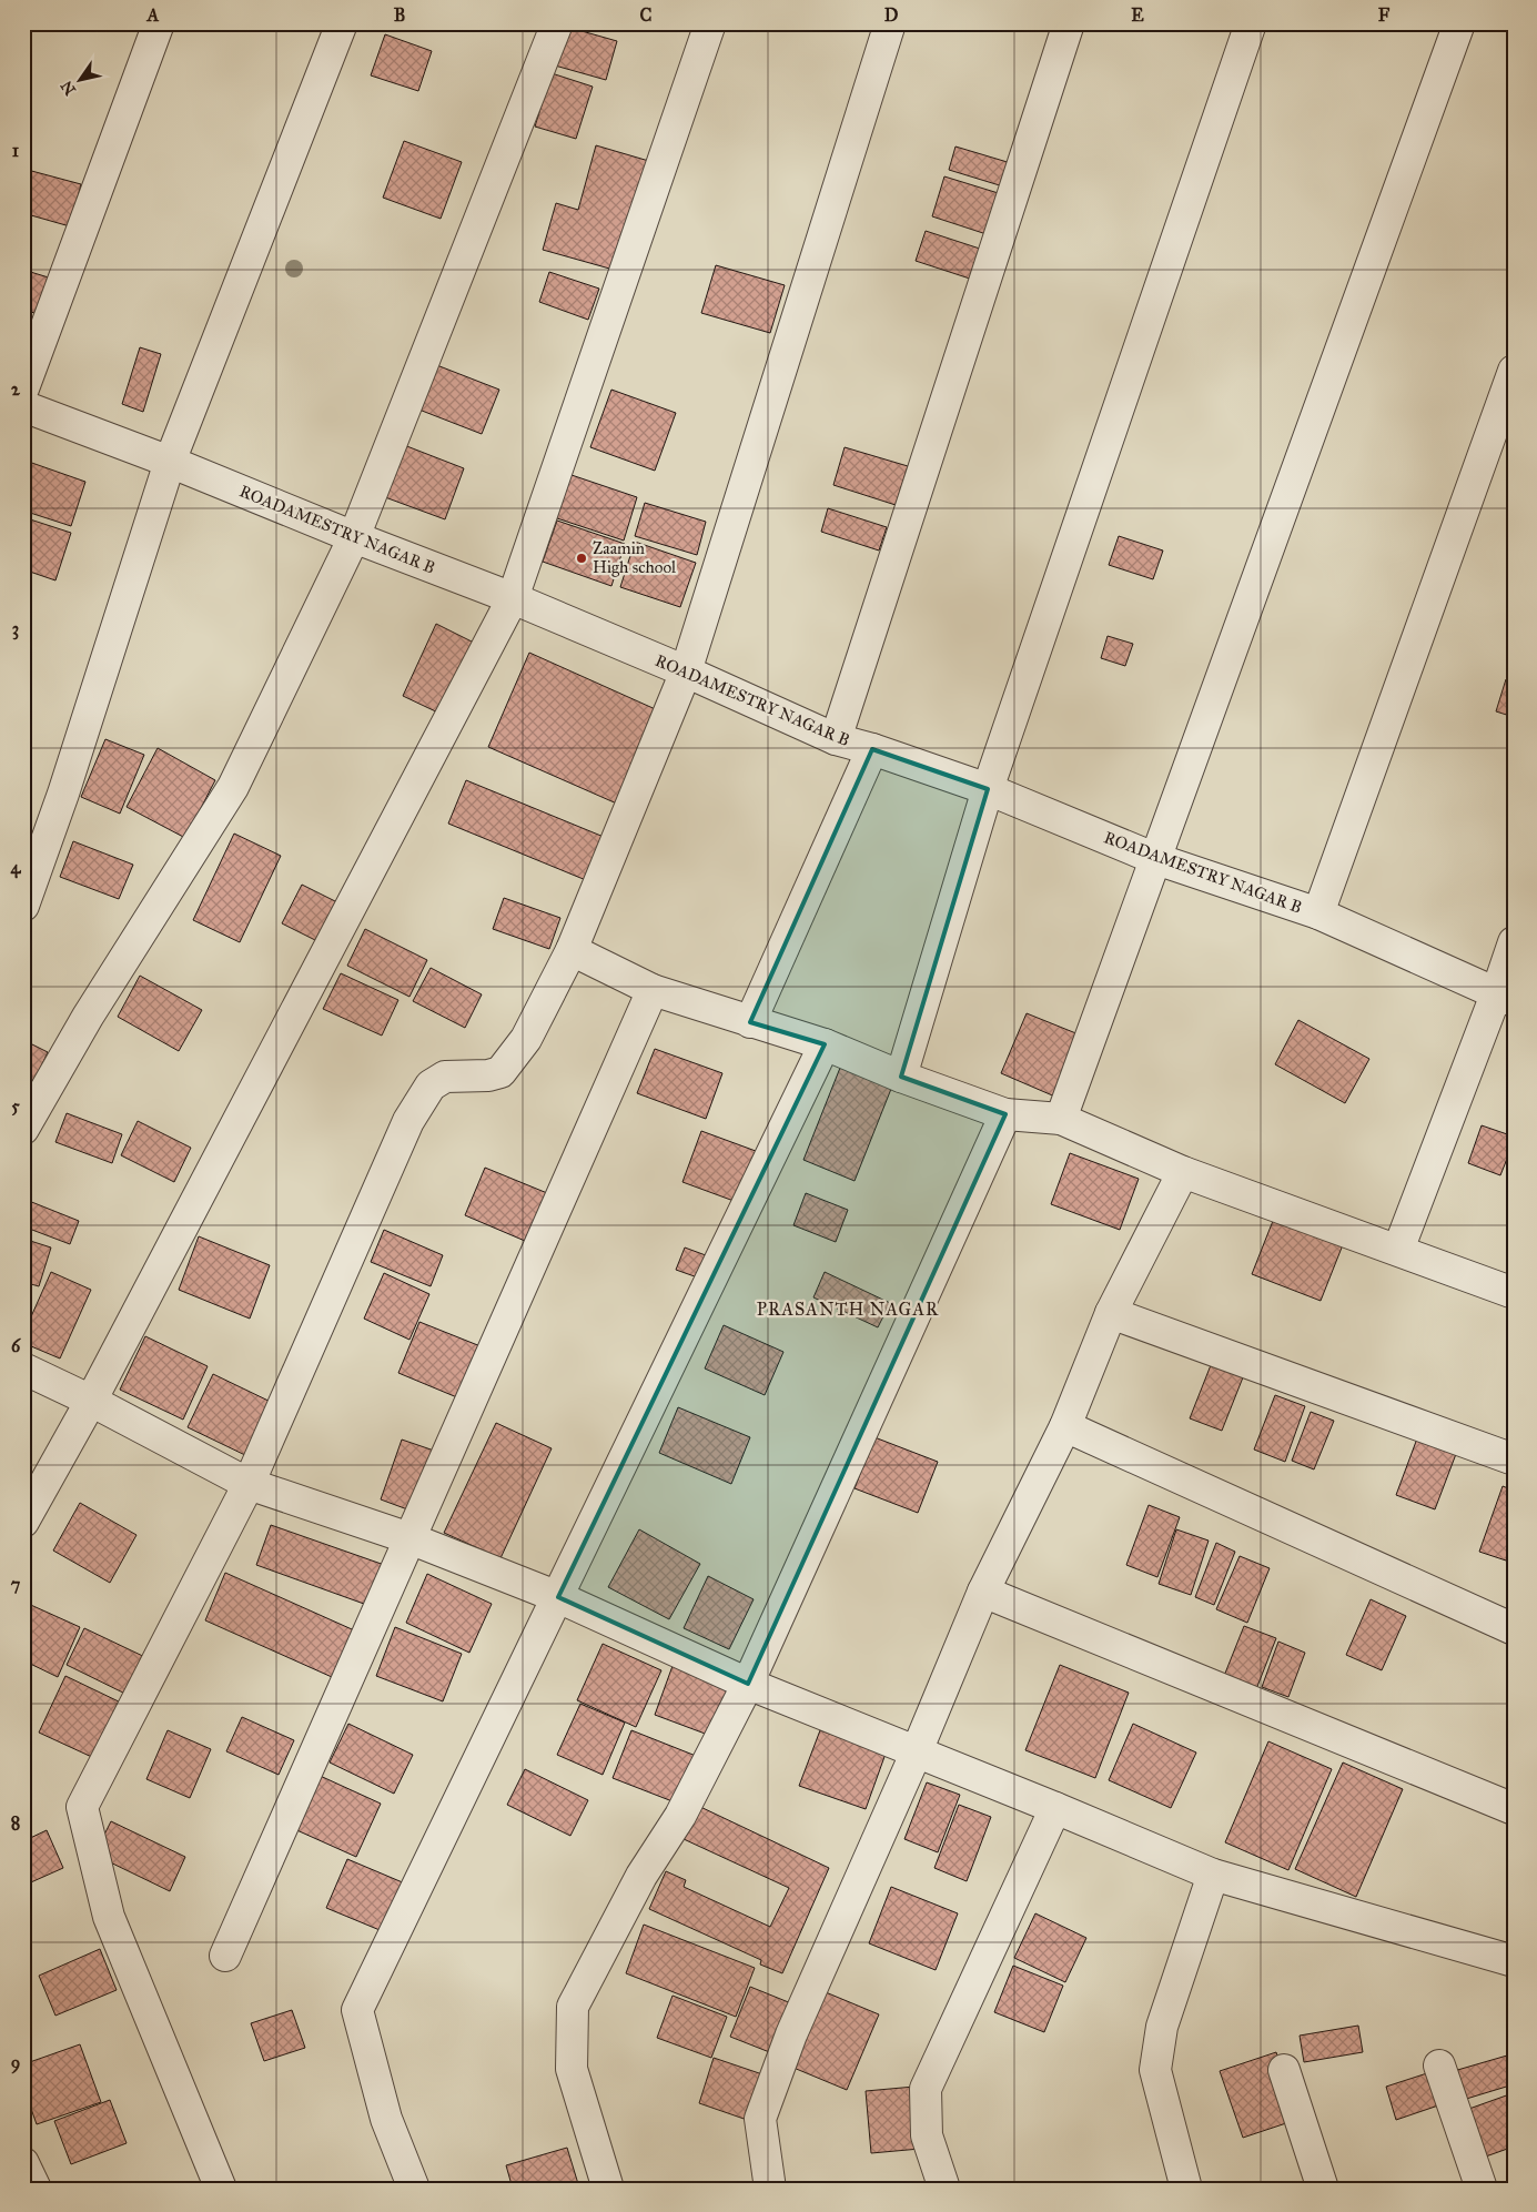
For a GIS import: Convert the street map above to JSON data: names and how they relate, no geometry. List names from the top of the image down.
{
  "streets": {
    "street": ["ROADAMESTRY NAGAR B"]
  },
  "districts": ["PRASANTH NAGAR"],
  "places": ["Zaamin High school"],
  "north": "bottom left",
  "grid": {
    "columns": [
      "A",
      "B",
      "C",
      "D",
      "E",
      "F"
    ],
    "rows": [
      "1",
      "2",
      "3",
      "4",
      "5",
      "6",
      "7",
      "8",
      "9"
    ]
  }
}
